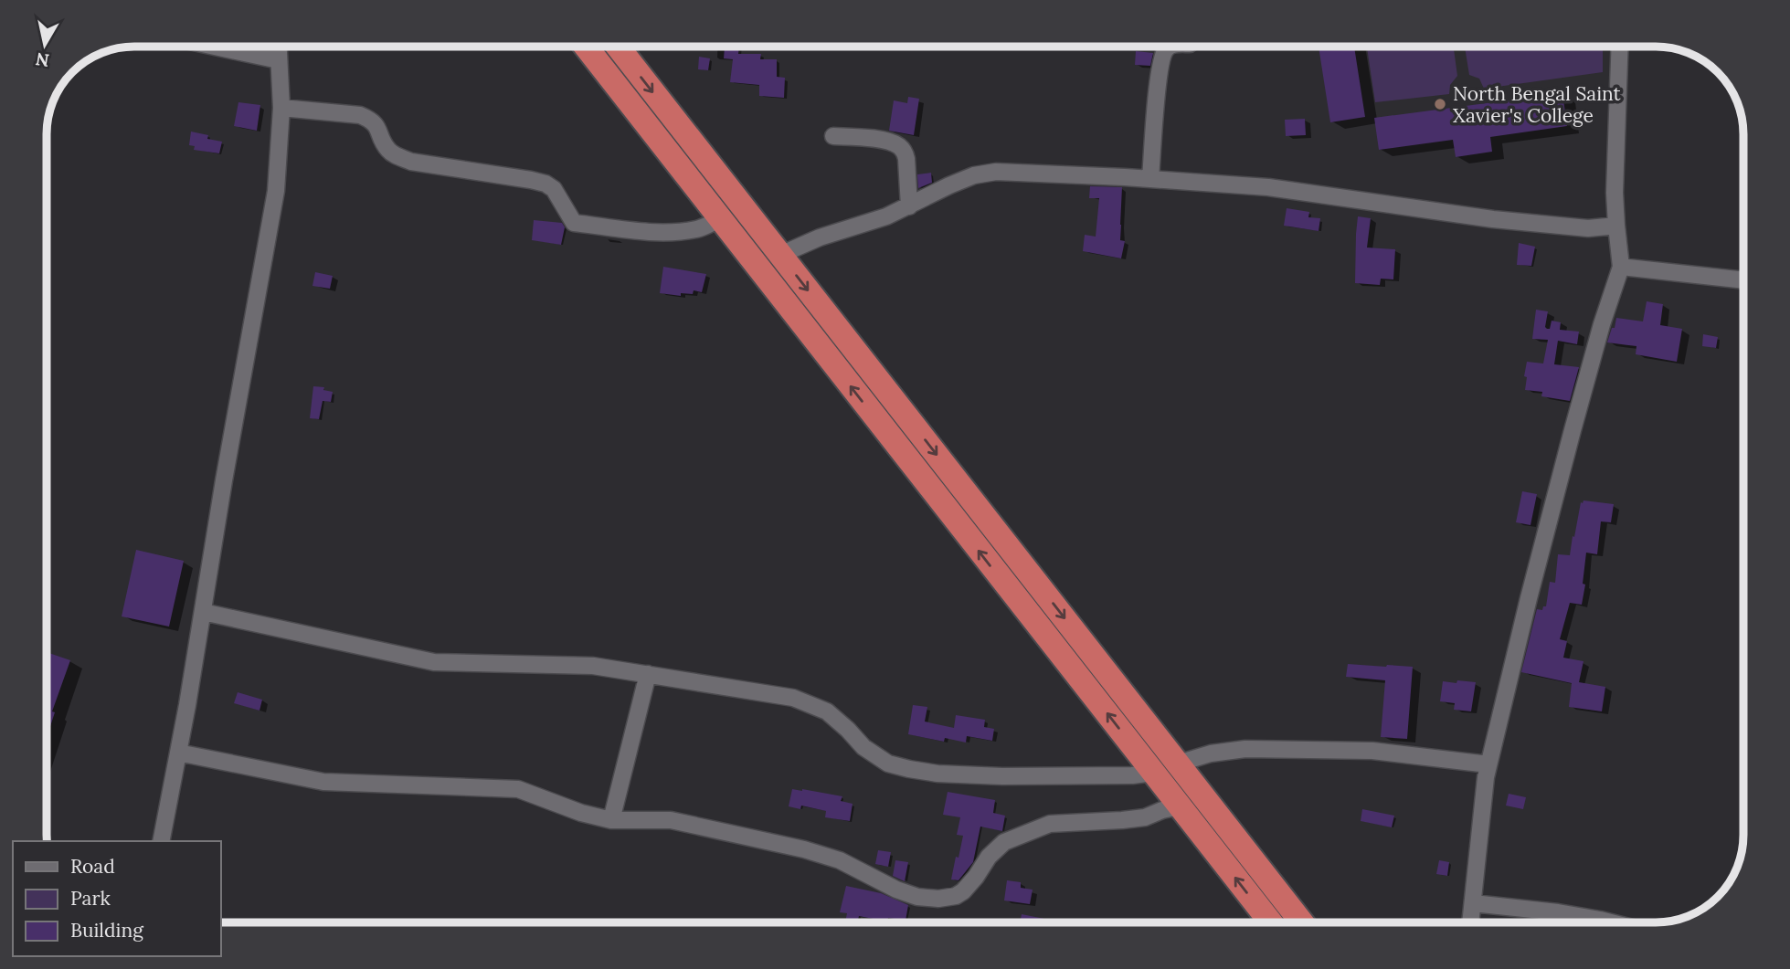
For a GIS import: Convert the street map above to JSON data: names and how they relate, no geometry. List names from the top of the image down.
{
  "places": ["North Bengal Saint Xavier's College"],
  "legend": ["Road", "Park", "Building"],
  "north": "bottom"
}
